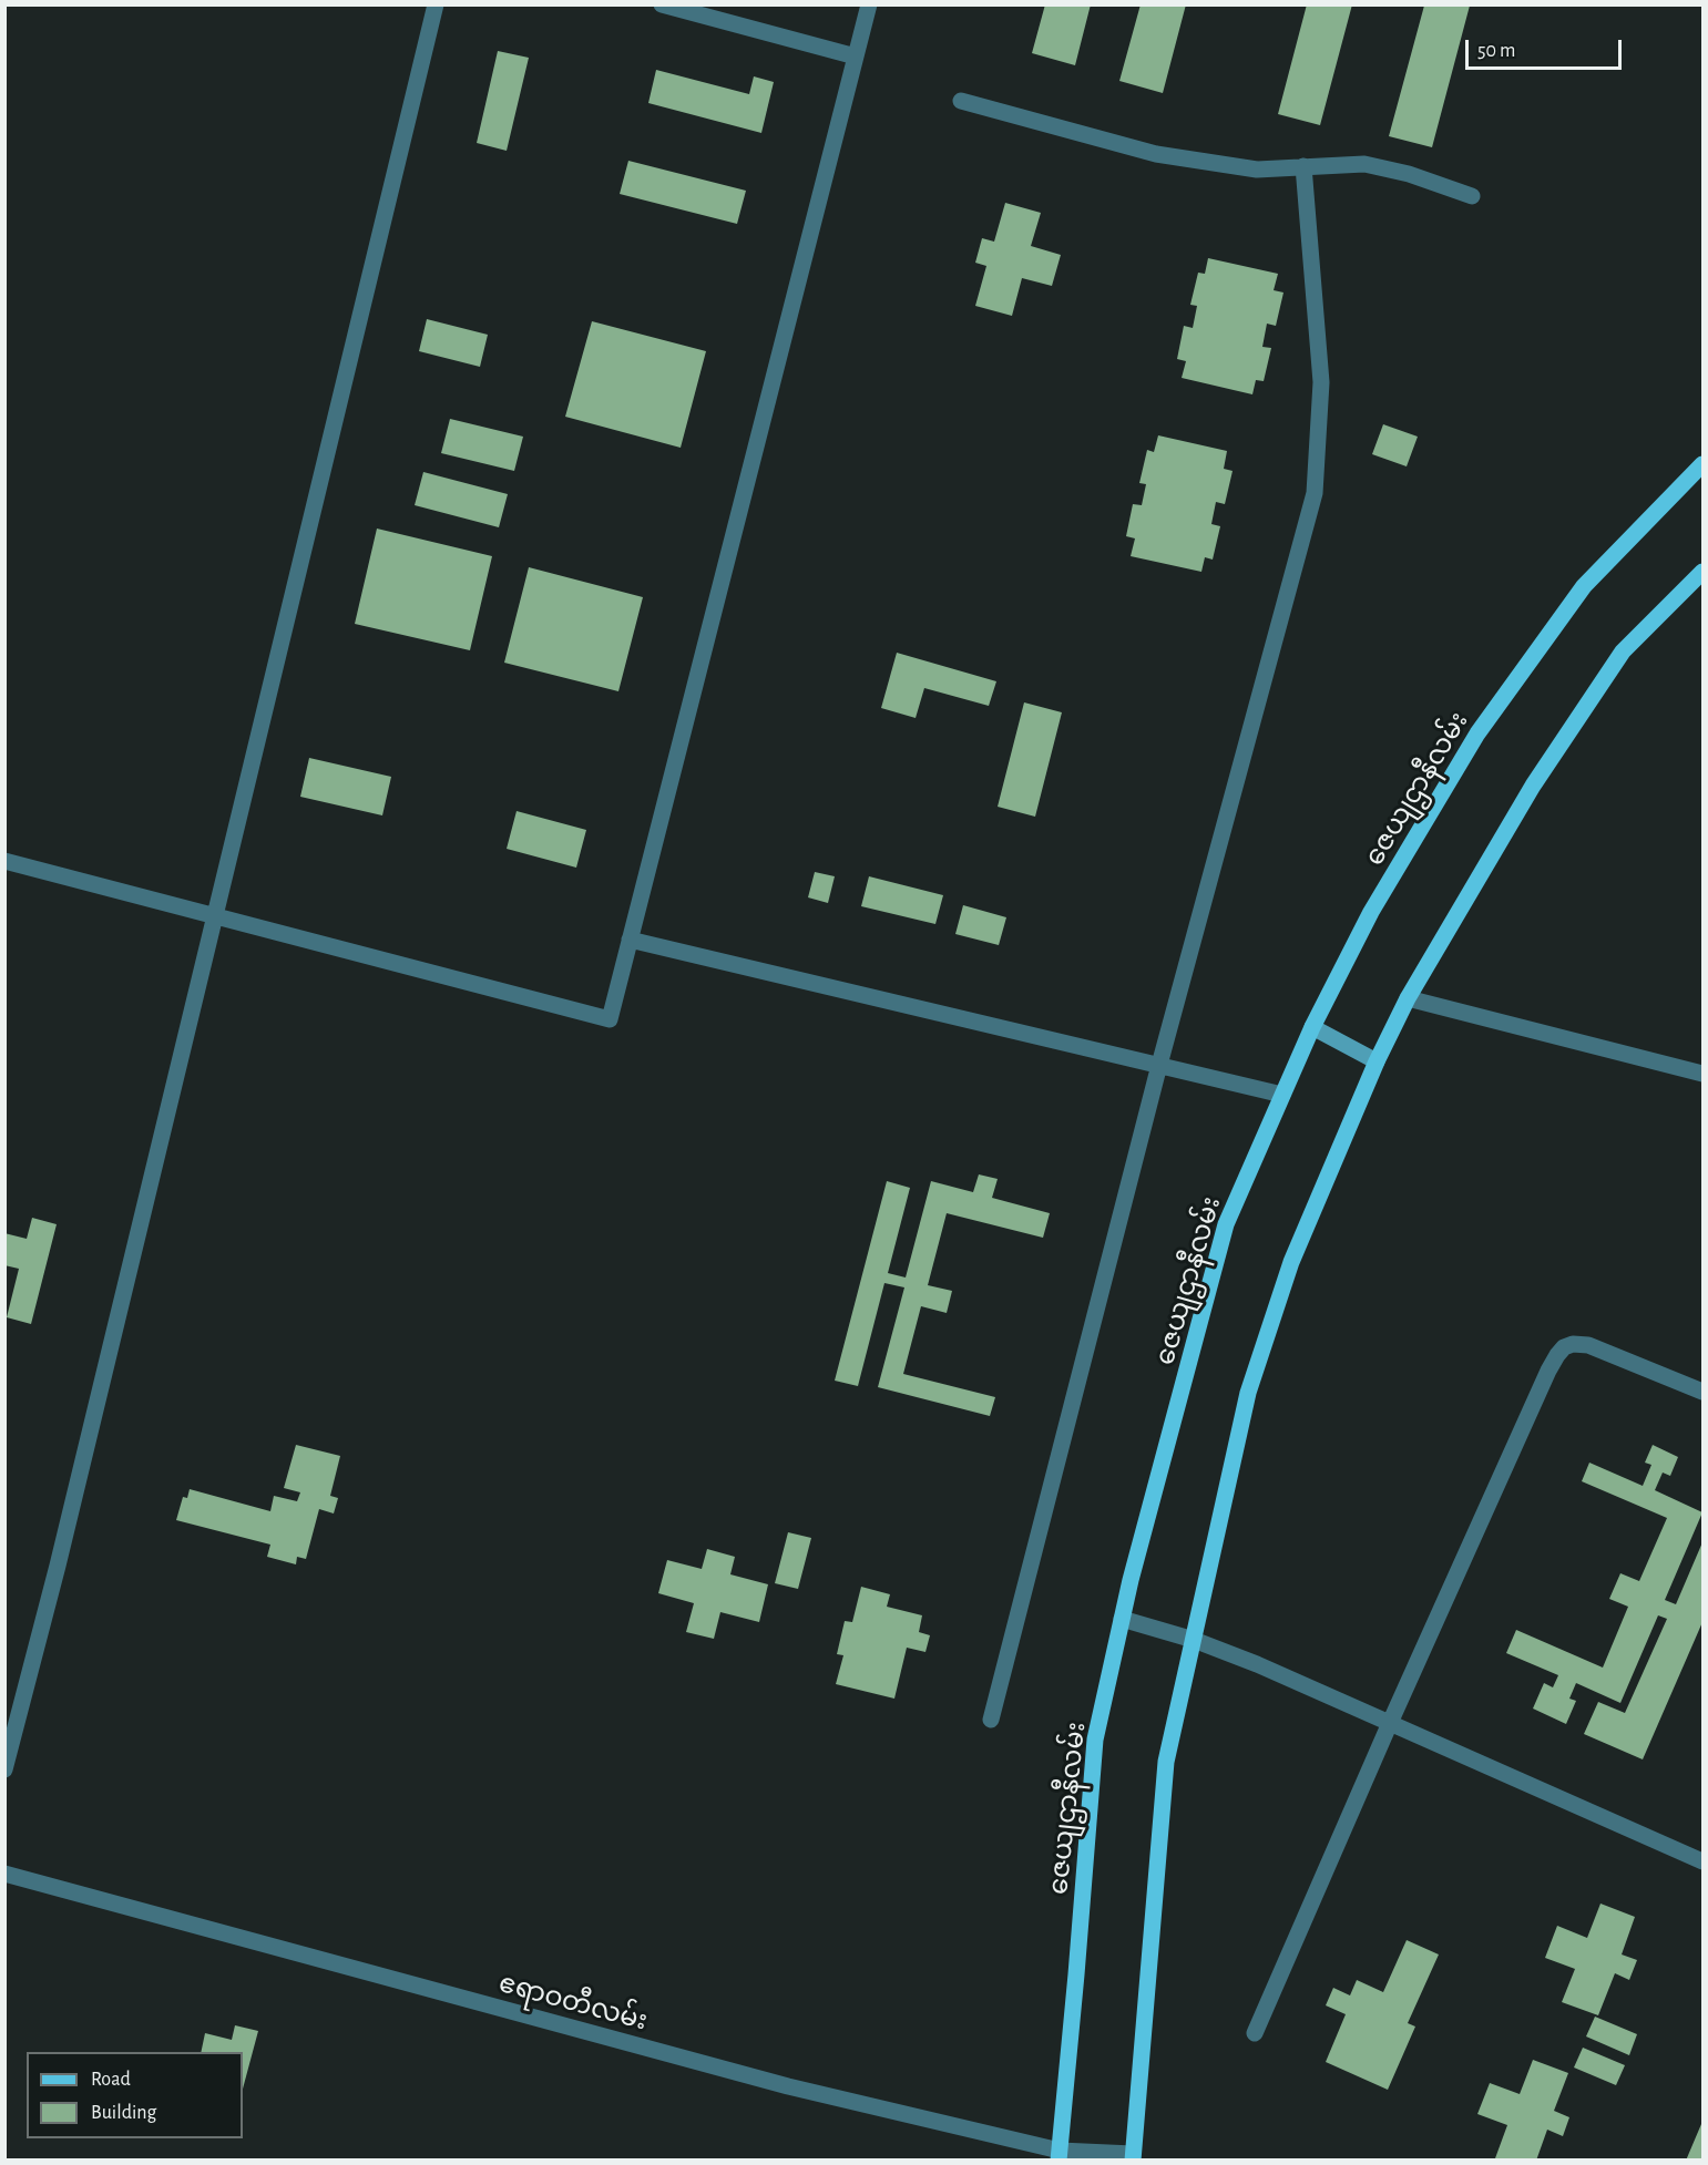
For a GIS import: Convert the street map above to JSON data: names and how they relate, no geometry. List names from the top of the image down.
{
  "streets": {
    "main road": ["ဇေယျဌာနီလမ်း"],
    "street": ["ဧရာဝတီလမ်း"]
  },
  "crossings": [
    ["ဇေယျဌာနီလမ်း", "ဧရာဝတီလမ်း"]
  ],
  "legend": ["Road", "Building"],
  "scale_bar": "50 m"
}
